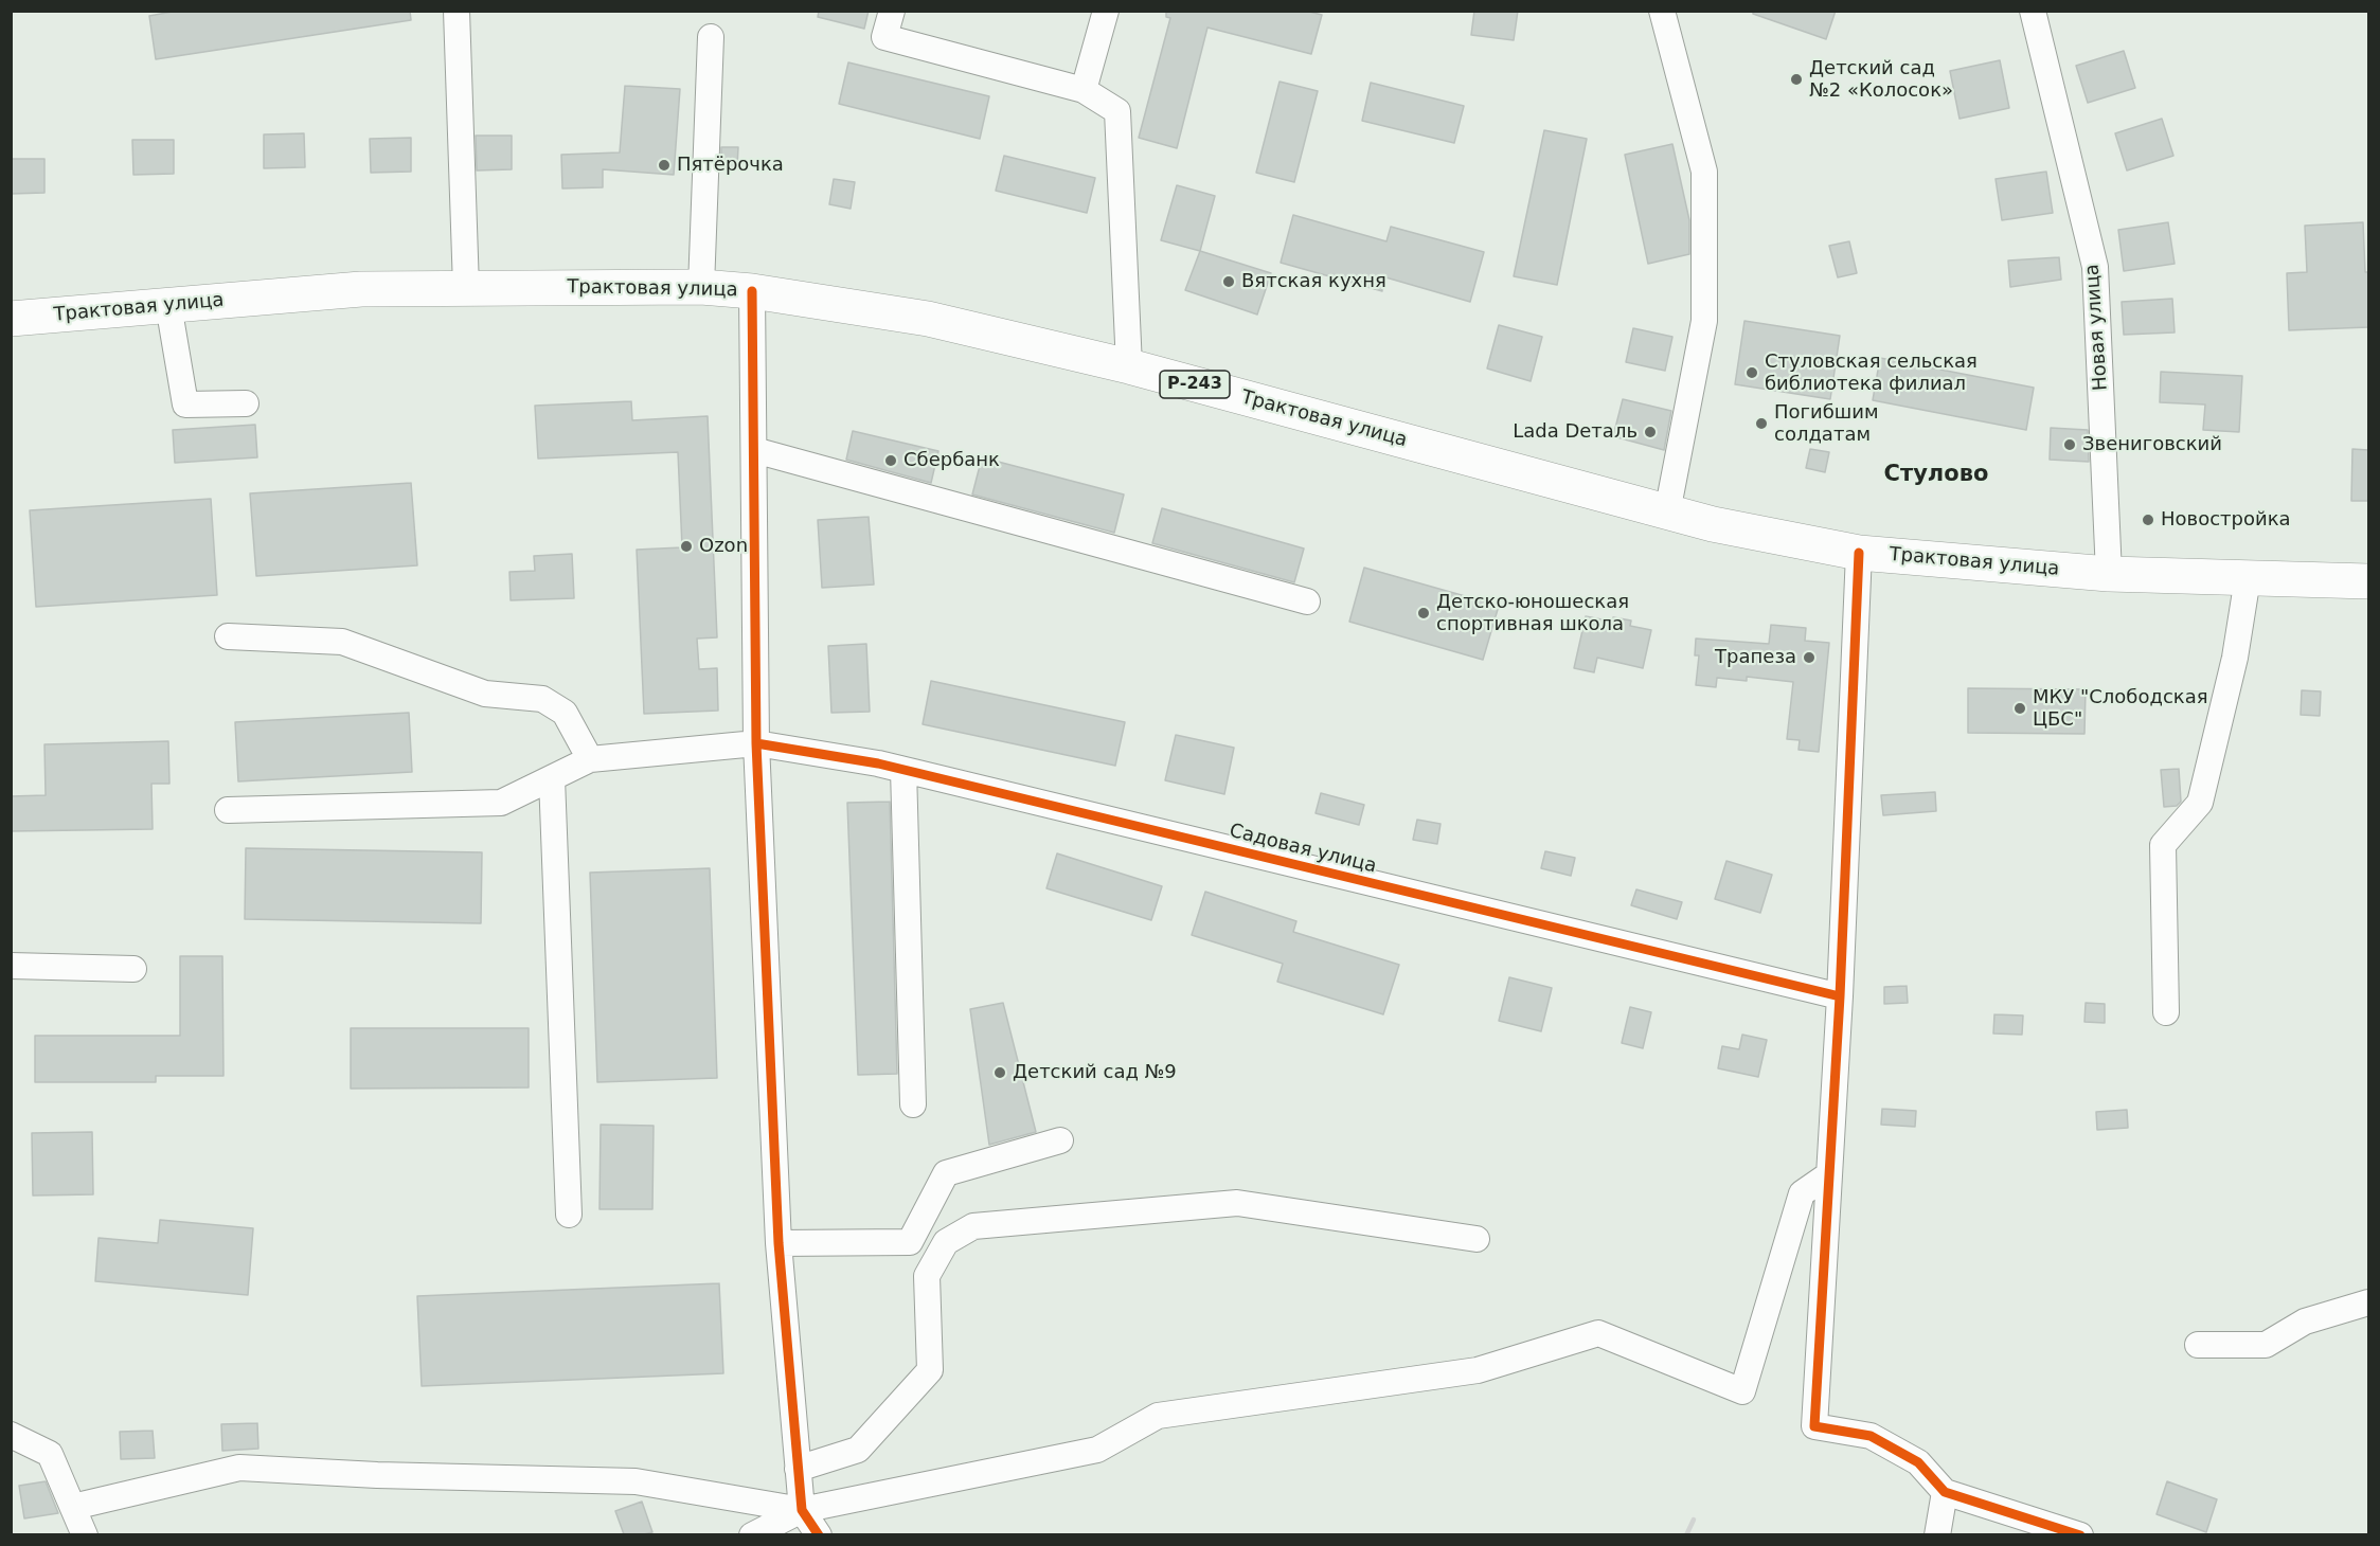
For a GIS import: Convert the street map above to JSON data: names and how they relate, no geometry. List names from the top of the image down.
{
  "streets": {
    "highway": ["Трактовая улица", "Р-243"],
    "street": ["Новая улица", "Садовая улица"]
  },
  "crossings": [
    ["Трактовая улица", "Новая улица"]
  ],
  "districts": ["Стулово"],
  "places": [
    "Детский сад №2 «Колосок»",
    "Пятёрочка",
    "Вятская кухня",
    "Стуловская сельская библиотека филиал",
    "Погибшим солдатам",
    "Lada Dеталь",
    "Звениговский",
    "Сбербанк",
    "Новостройка",
    "Ozon",
    "Детско-юношеская спортивная школа",
    "Трапеза",
    "МКУ \"Слободская ЦБС\"",
    "Детский сад №9"
  ]
}
